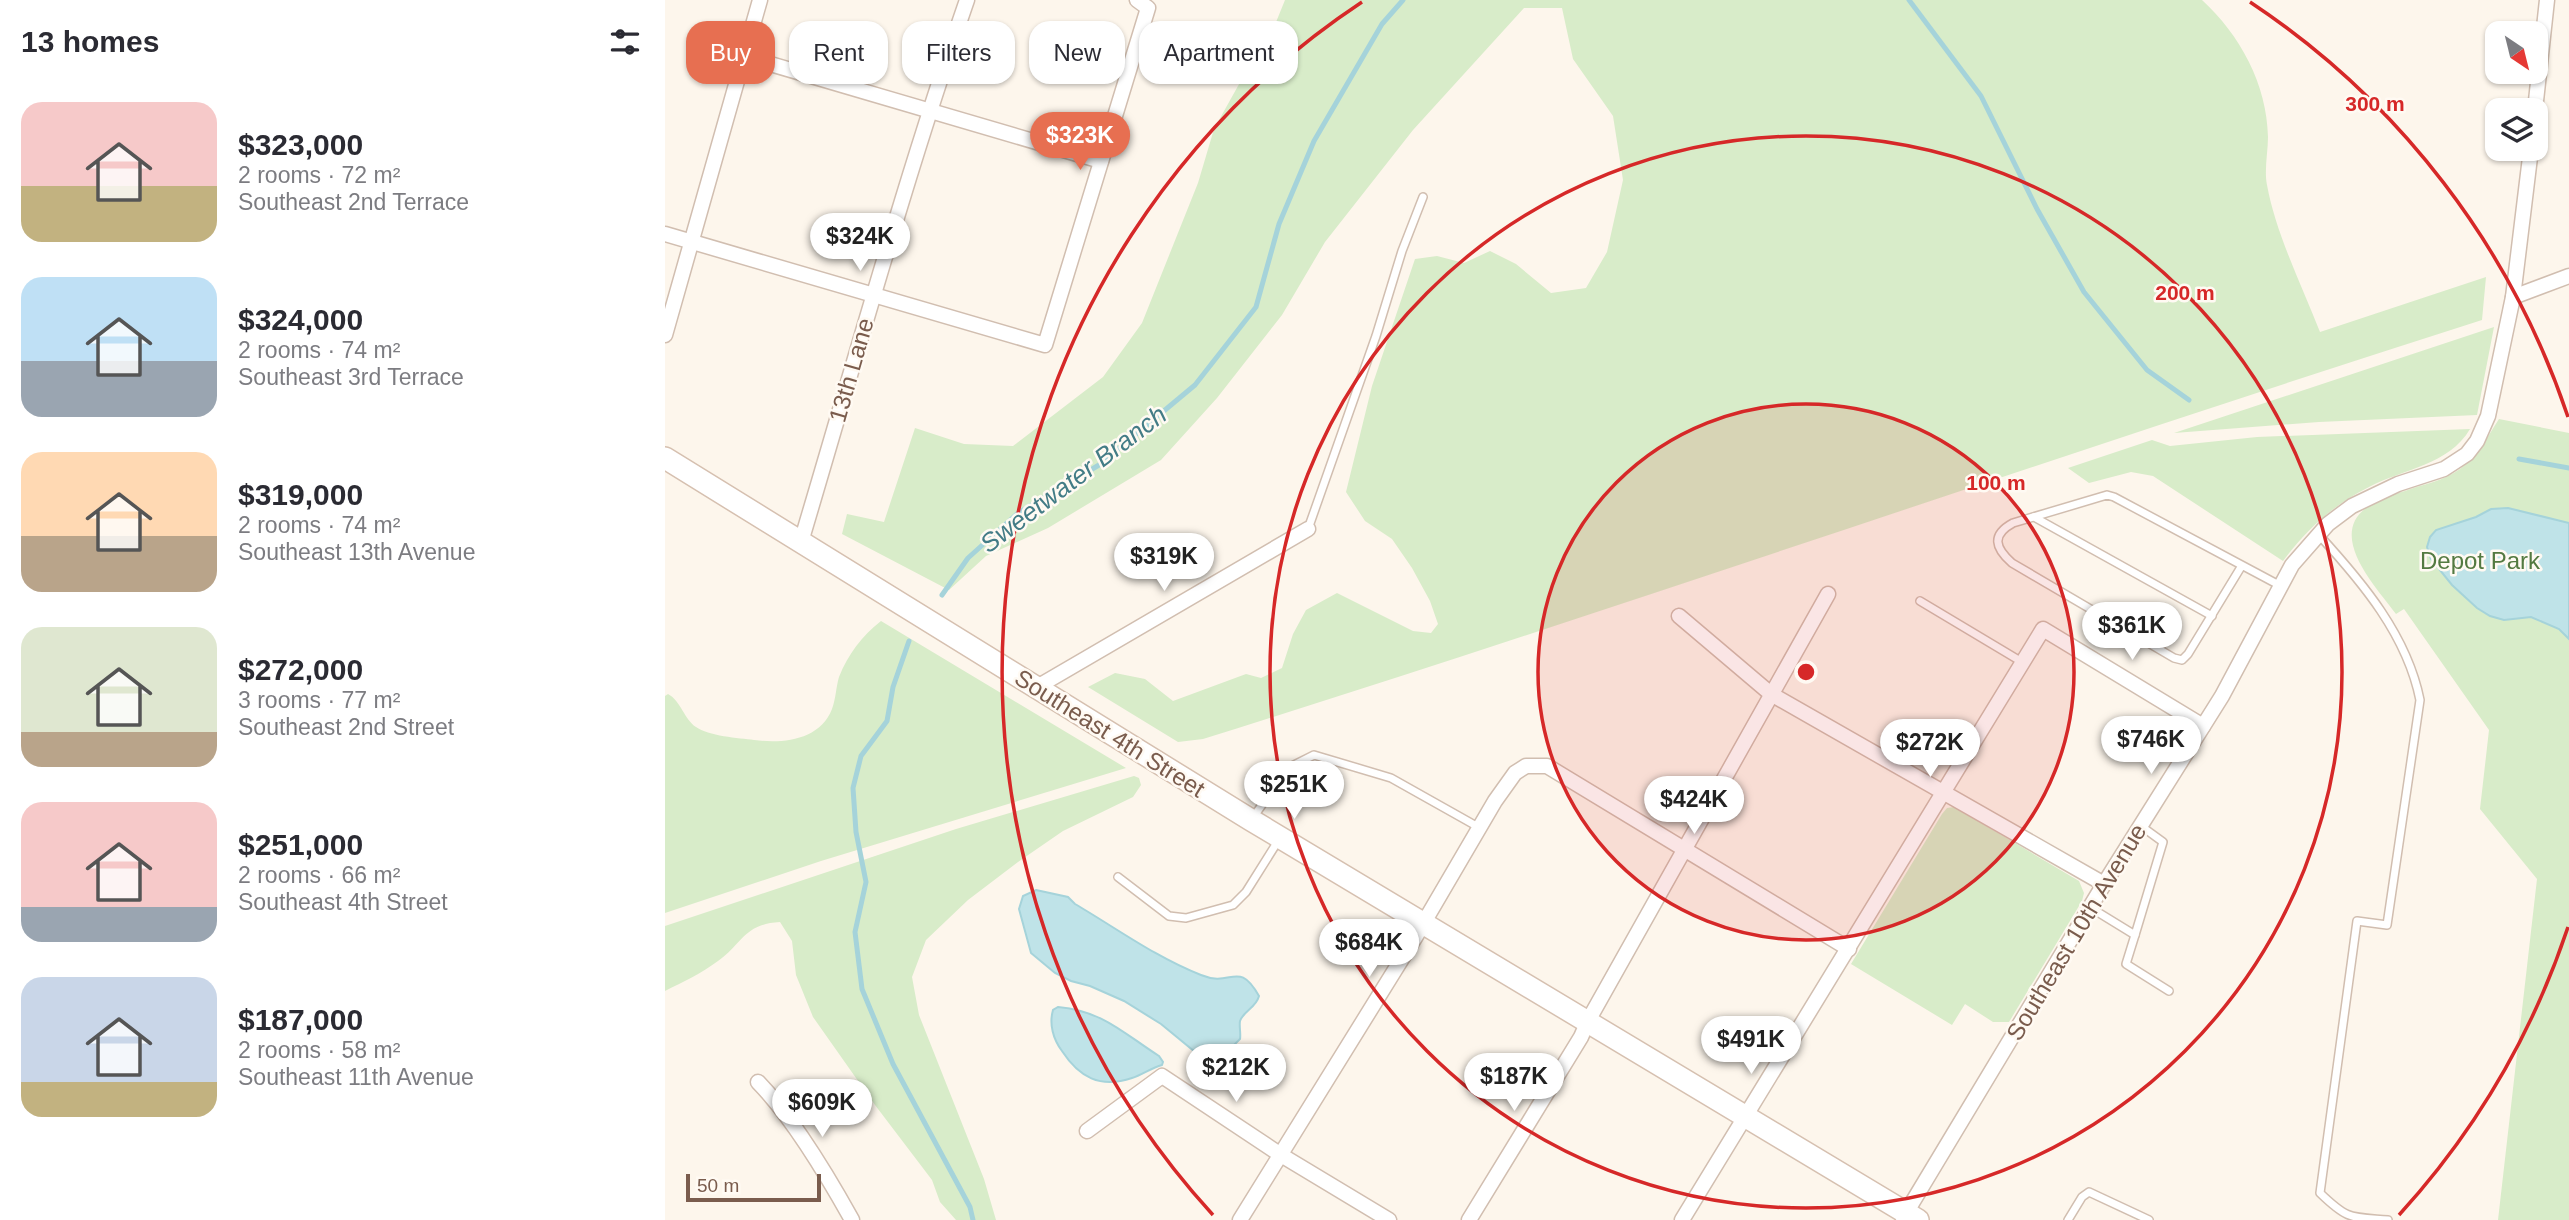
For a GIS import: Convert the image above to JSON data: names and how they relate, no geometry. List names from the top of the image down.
{
  "streets": {
    "street": ["13th Lane", "Southeast 4th Street", "Southeast 10th Avenue"]
  },
  "crossings": [
    ["13th Lane", "Southeast 4th Street"],
    ["Southeast 4th Street", "Southeast 10th Avenue"]
  ],
  "water": ["Sweetwater Branch"],
  "parks": ["Depot Park"],
  "scale_bar": "50 m",
  "north": "bottom right",
  "page": {
    "heading": "13 homes",
    "chip": [
      "Buy",
      "Rent",
      "Filters",
      "New",
      "Apartment"
    ],
    "list": [
      {
        "name": "$323,000",
        "note": "2 rooms · 72 m² · Southeast 2nd Terrace"
      },
      {
        "name": "$324,000",
        "note": "2 rooms · 74 m² · Southeast 3rd Terrace"
      },
      {
        "name": "$319,000",
        "note": "2 rooms · 74 m² · Southeast 13th Avenue"
      },
      {
        "name": "$272,000",
        "note": "3 rooms · 77 m² · Southeast 2nd Street"
      },
      {
        "name": "$251,000",
        "note": "2 rooms · 66 m² · Southeast 4th Street"
      },
      {
        "name": "$187,000",
        "note": "2 rooms · 58 m² · Southeast 11th Avenue"
      }
    ],
    "price": [
      "$323K",
      "$324K",
      "$319K",
      "$361K",
      "$746K",
      "$272K",
      "$251K",
      "$424K",
      "$684K",
      "$491K",
      "$212K",
      "$187K",
      "$609K"
    ],
    "scale": "50 m"
  },
  "rings": ["300 m", "200 m", "100 m"]
}
